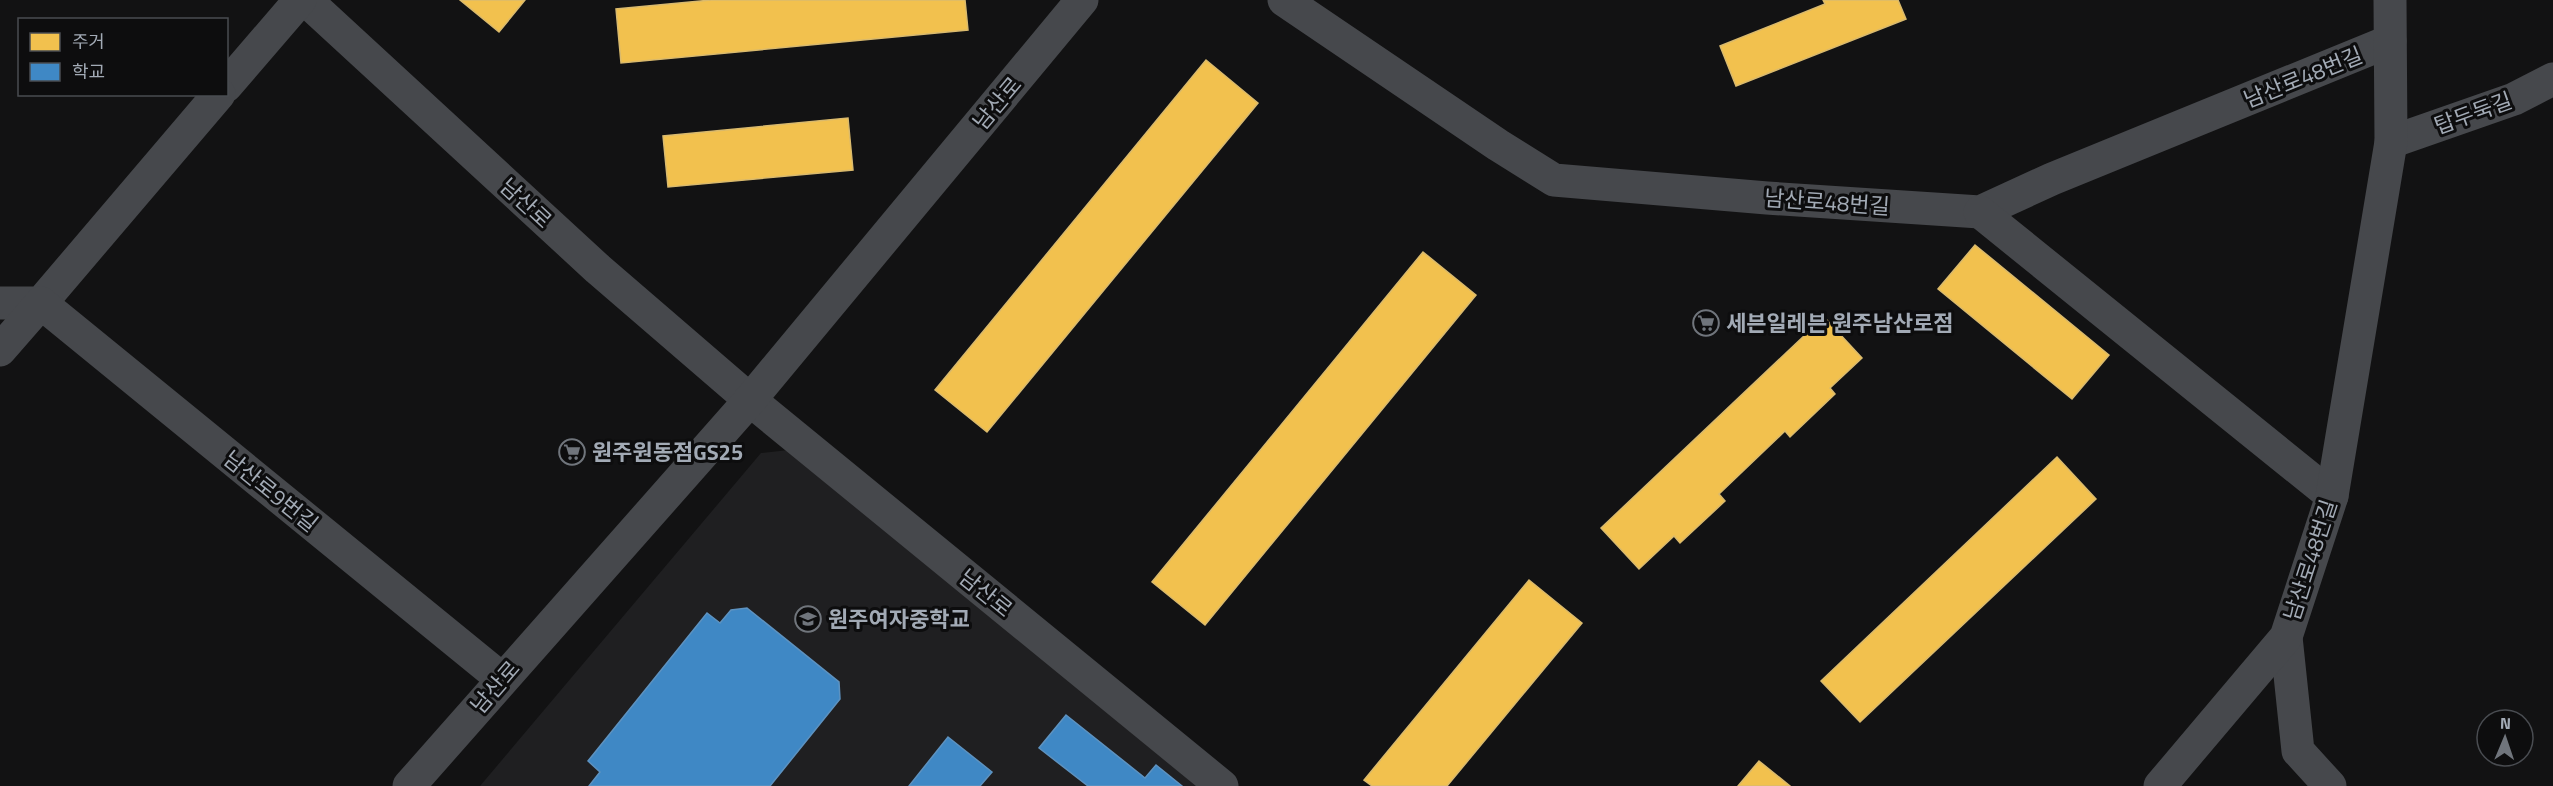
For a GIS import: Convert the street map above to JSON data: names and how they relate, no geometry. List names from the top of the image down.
{
  "streets": {
    "street": [
      "남산로48번길",
      "남산로",
      "탑두둑길",
      "남산로9번길"
    ]
  },
  "crossings": [
    ["남산로48번길", "탑두둑길"],
    ["남산로", "남산로9번길"]
  ],
  "places": {
    "supermarket": ["세븐일레븐 원주남산로점", "원주원동점GS25"],
    "school or university": ["원주여자중학교"]
  },
  "legend": ["주거", "학교"],
  "north": "top"
}
